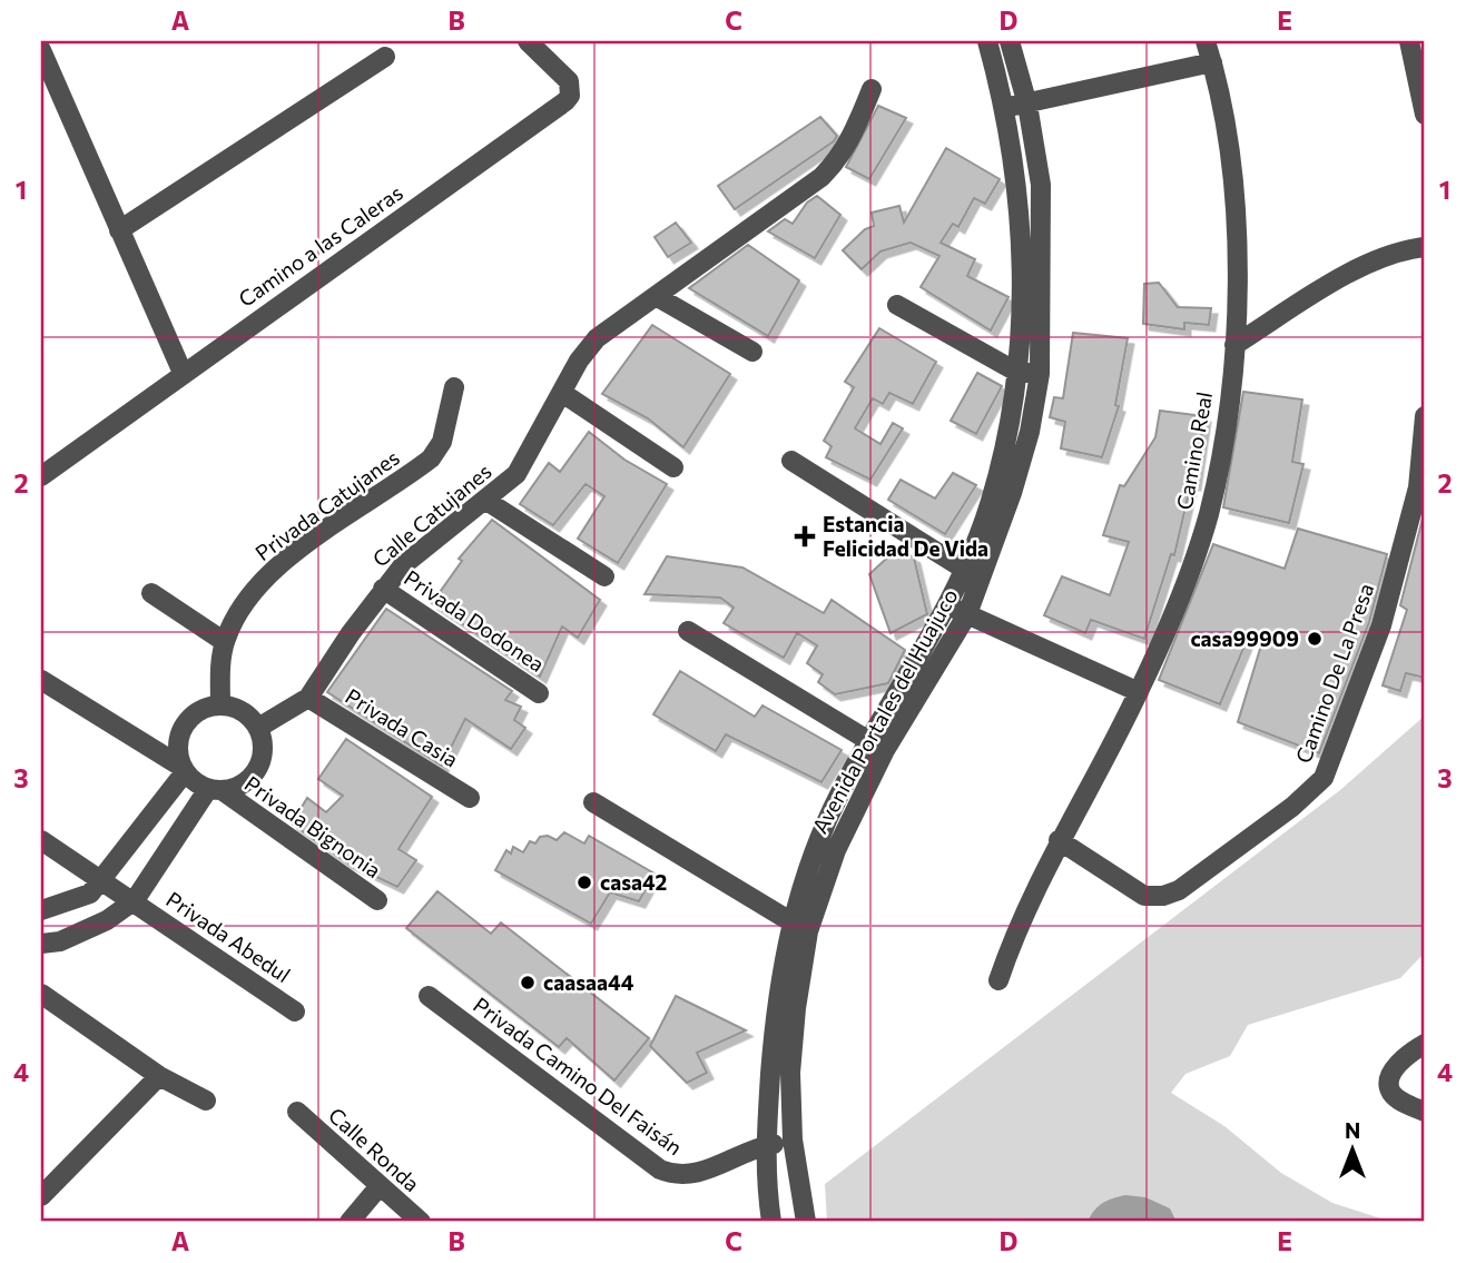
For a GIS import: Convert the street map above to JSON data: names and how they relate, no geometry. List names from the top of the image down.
{
  "streets": {
    "street": [
      "Camino a las Caleras",
      "Camino Real",
      "Privada Catujanes",
      "Calle Catujanes",
      "Privada Dodonea",
      "Camino De La Presa",
      "Avenida Portales del Huajuco",
      "Privada Casia",
      "Privada Bignonia",
      "Privada Abedul",
      "Privada Camino Del Faisán",
      "Calle Ronda"
    ]
  },
  "crossings": [
    ["Camino Real", "Camino De La Presa"],
    ["Privada Catujanes", "Calle Catujanes"],
    ["Privada Catujanes", "Privada Bignonia"],
    ["Calle Catujanes", "Privada Dodonea"],
    ["Calle Catujanes", "Privada Casia"],
    ["Calle Catujanes", "Privada Bignonia"],
    ["Avenida Portales del Huajuco", "Privada Camino Del Faisán"]
  ],
  "places": {
    "health": ["Estancia Felicidad De Vida"],
    "other": ["casa99909", "casa42", "caasaa44"]
  },
  "north": "top",
  "grid": {
    "columns": [
      "A",
      "B",
      "C",
      "D",
      "E"
    ],
    "rows": [
      "1",
      "2",
      "3",
      "4"
    ]
  }
}
